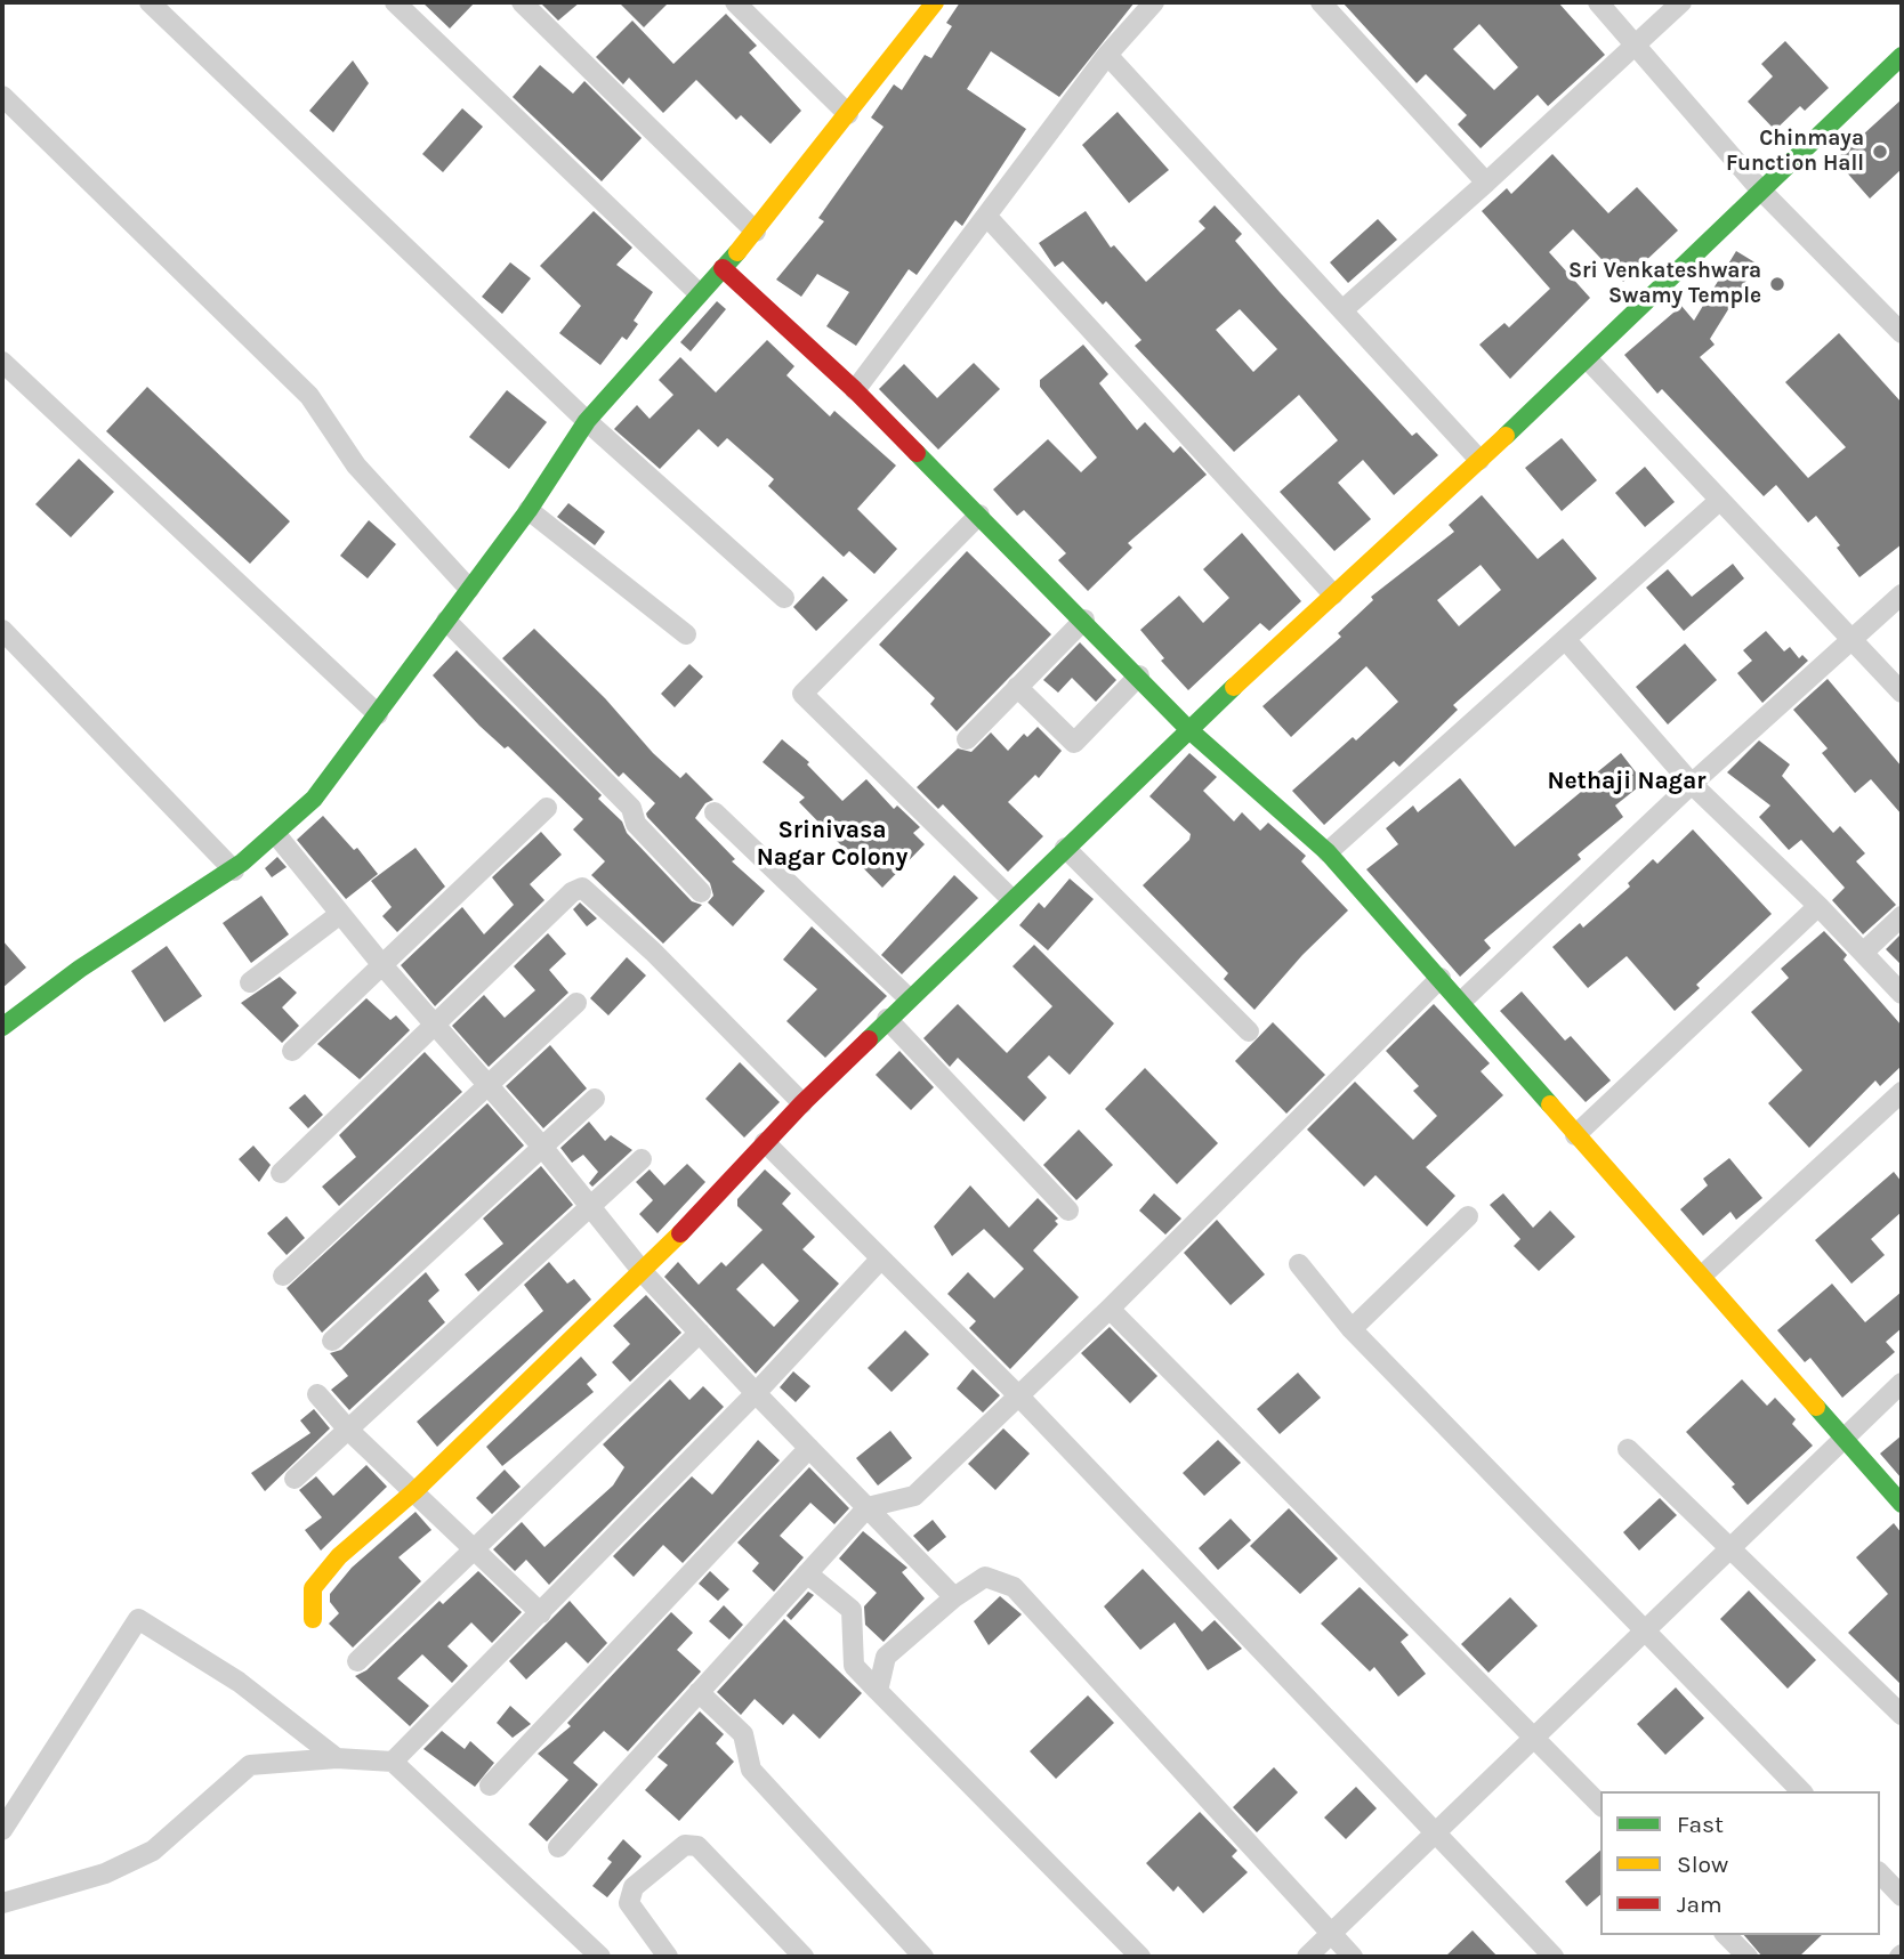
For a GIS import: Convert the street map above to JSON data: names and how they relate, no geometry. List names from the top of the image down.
{
  "districts": ["Nethaji Nagar", "Srinivasa Nagar Colony"],
  "places": ["Chinmaya Function Hall", "Sri Venkateshwara Swamy Temple"],
  "legend": ["Fast", "Slow", "Jam"]
}
